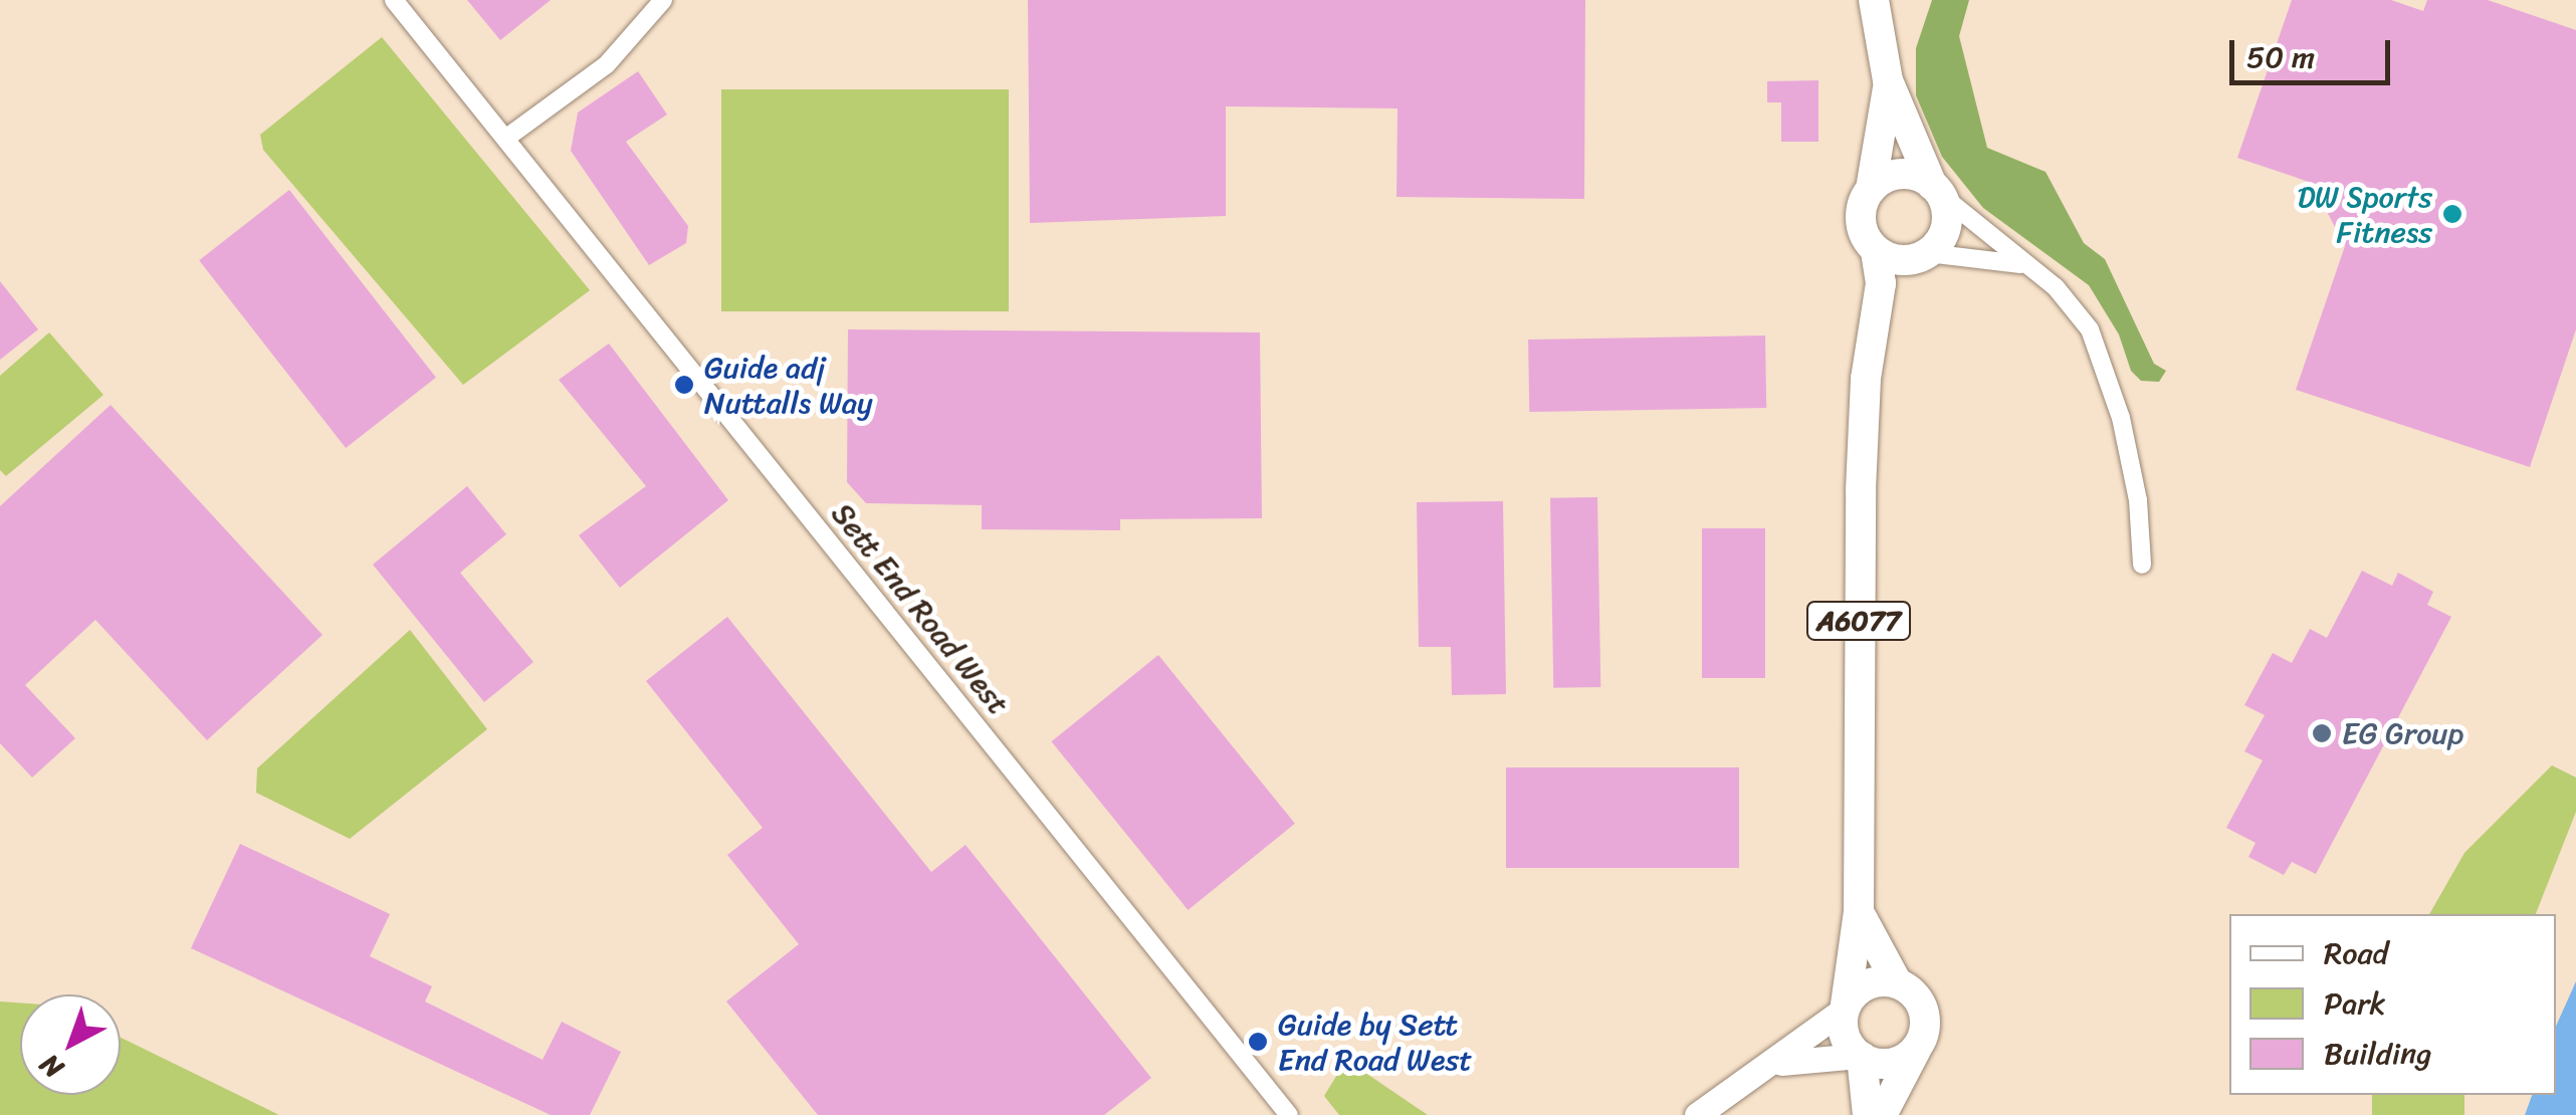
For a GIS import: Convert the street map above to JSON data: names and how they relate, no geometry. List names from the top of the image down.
{
  "streets": {
    "highway": ["A6077"],
    "street": ["Sett End Road West"]
  },
  "places": [
    "DW Sports Fitness",
    "Guide adj Nuttalls Way",
    "EG Group",
    "Guide by Sett End Road West"
  ],
  "legend": ["Road", "Park", "Building"],
  "scale_bar": "50 m",
  "north": "bottom left"
}
